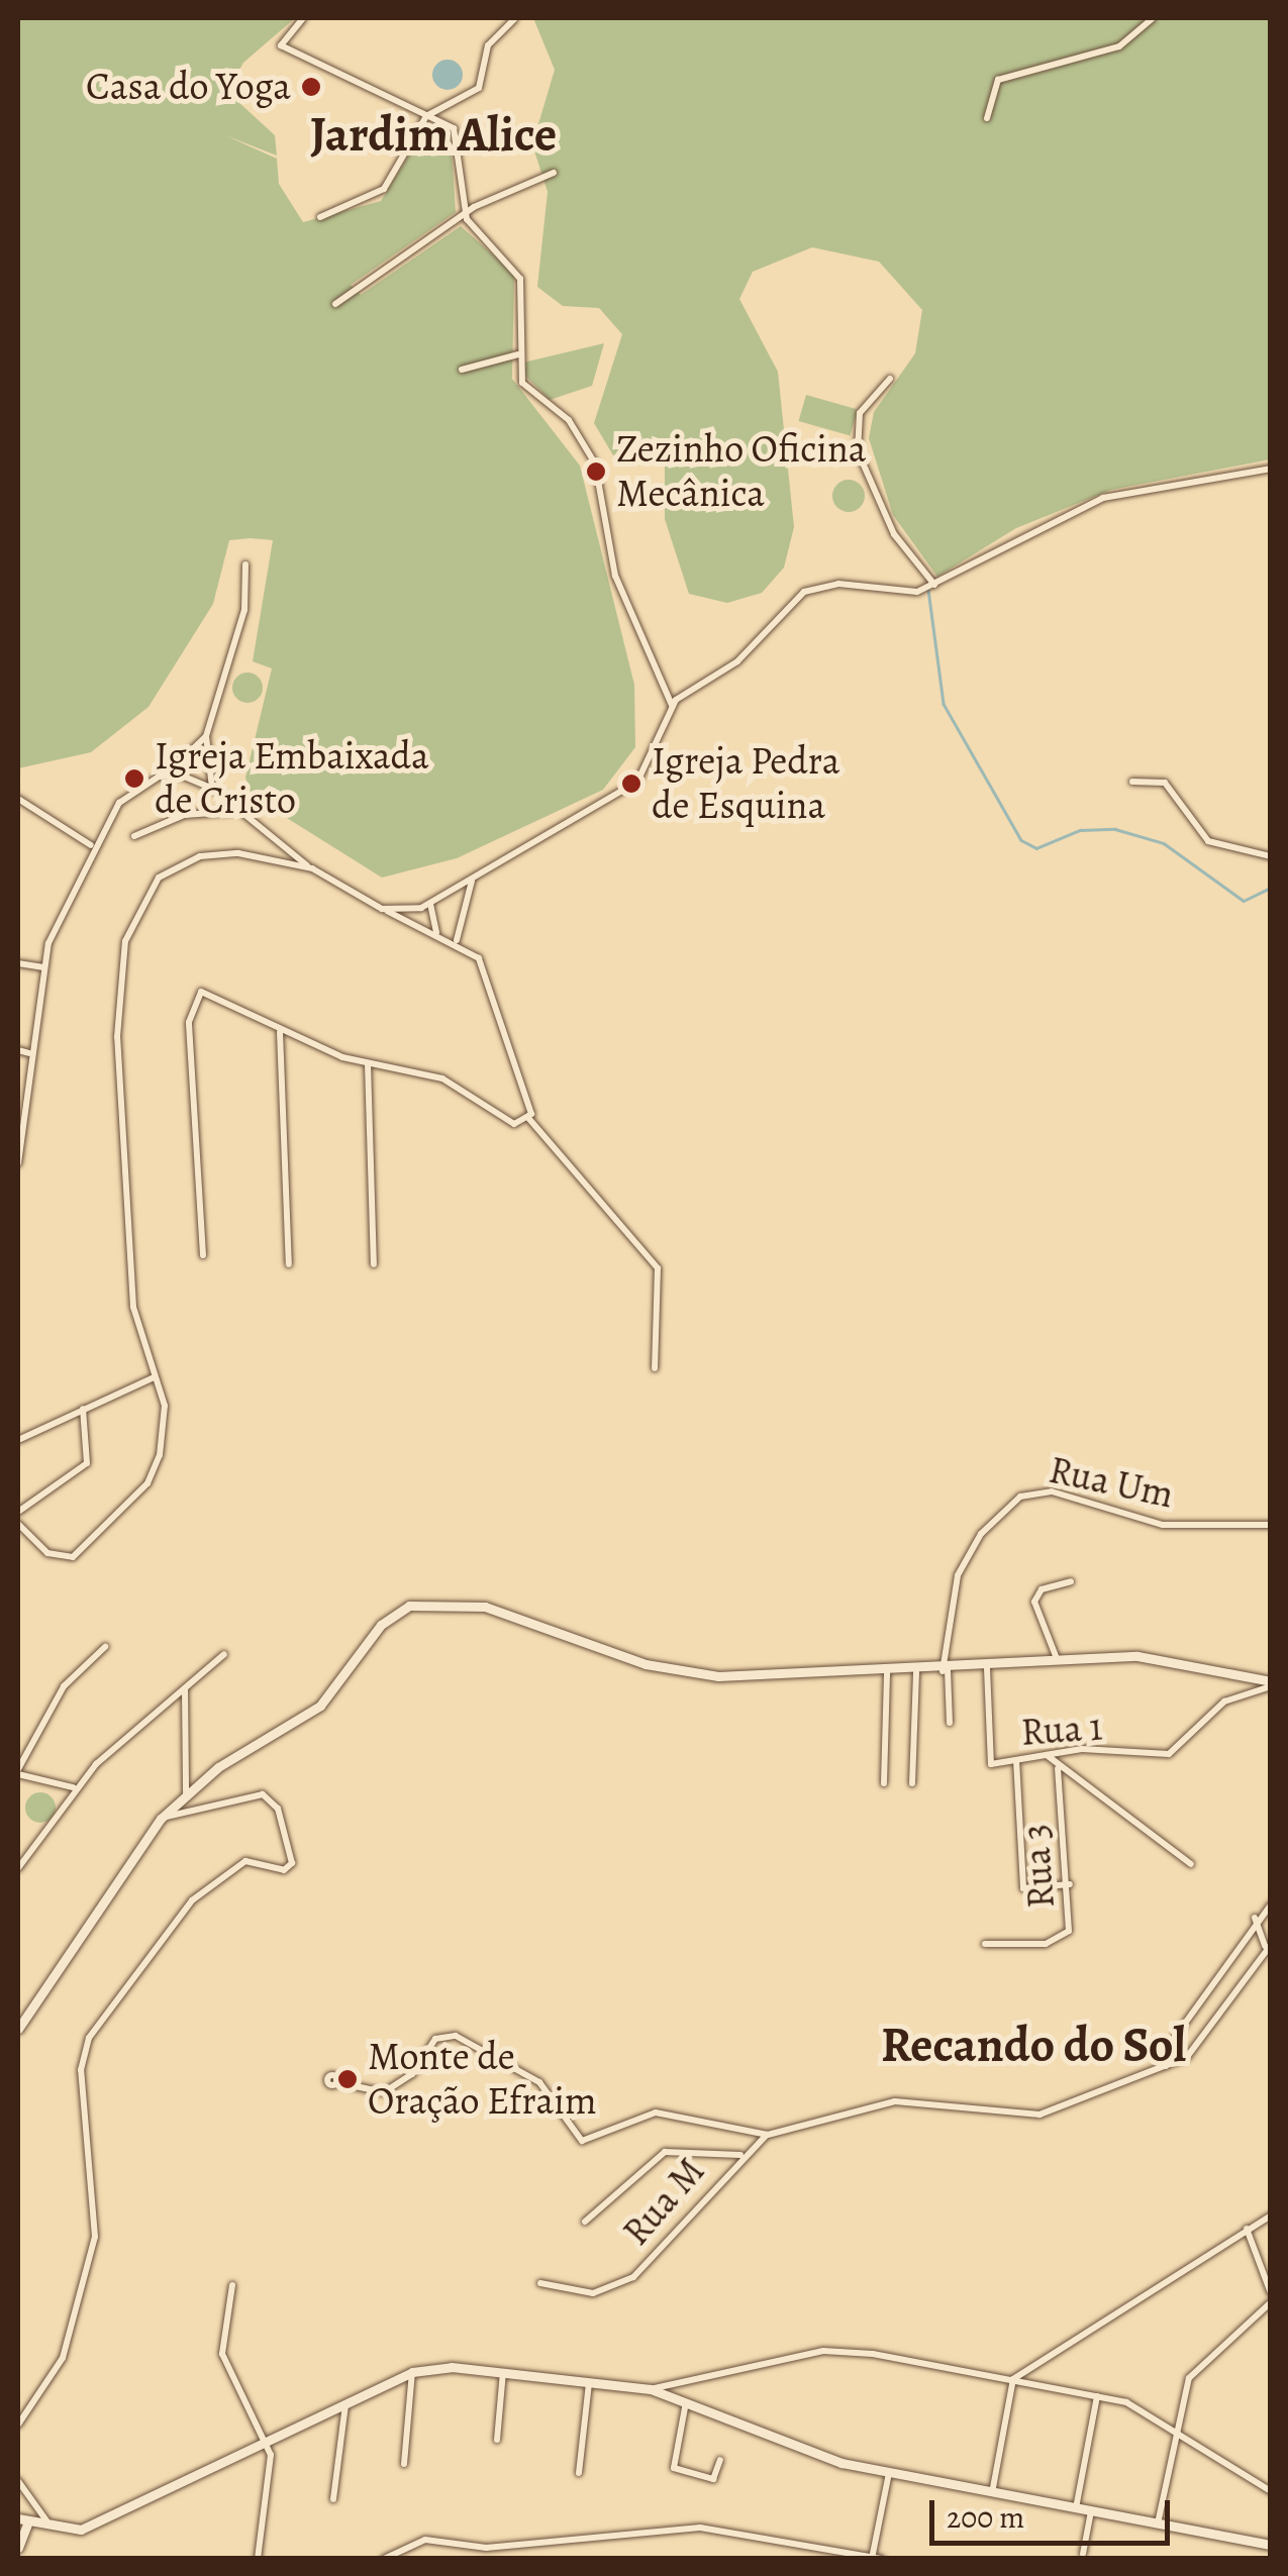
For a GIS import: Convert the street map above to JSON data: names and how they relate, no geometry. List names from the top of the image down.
{
  "streets": {
    "street": [
      "Rua Um",
      "Rua 1",
      "Rua 3",
      "Rua M"
    ]
  },
  "districts": ["Jardim Alice", "Recando do Sol"],
  "places": [
    "Casa do Yoga",
    "Zezinho Oficina Mecânica",
    "Igreja Embaixada de Cristo",
    "Igreja Pedra de Esquina",
    "Monte de Oração Efraim"
  ],
  "scale_bar": "200 m"
}
